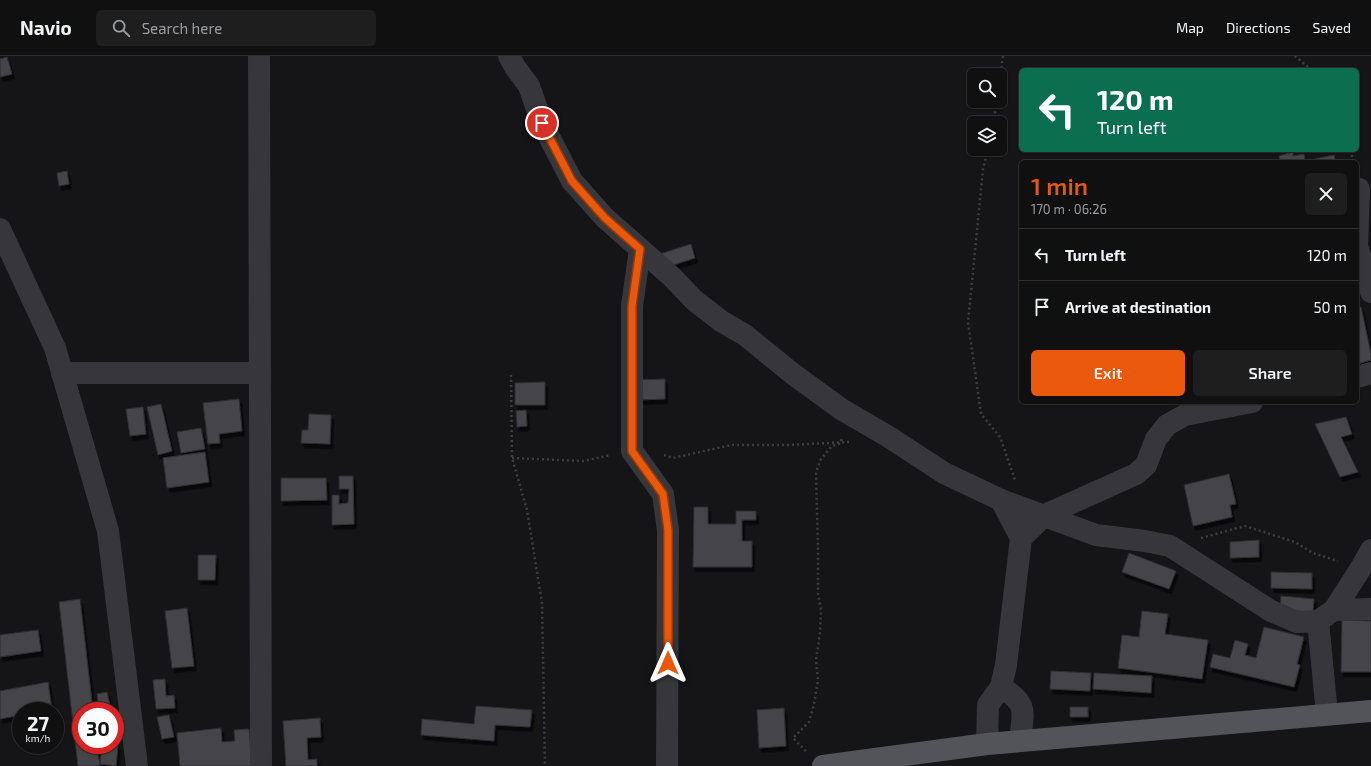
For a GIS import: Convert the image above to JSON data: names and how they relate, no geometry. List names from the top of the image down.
{
  "page": {
    "header": "Navio",
    "search": "Search here",
    "nav": ["Map", "Directions", "Saved"],
    "turn": ["120 m", "Turn left"],
    "heading": ["1 min", "170 m · 06:26"],
    "list": [
      {
        "name": "Turn left",
        "value": "120 m"
      },
      {
        "name": "Arrive at destination",
        "value": "50 m"
      }
    ],
    "buttons": ["Exit", "Share"],
    "speed": "27 km/h",
    "limit": "30"
  }
}
